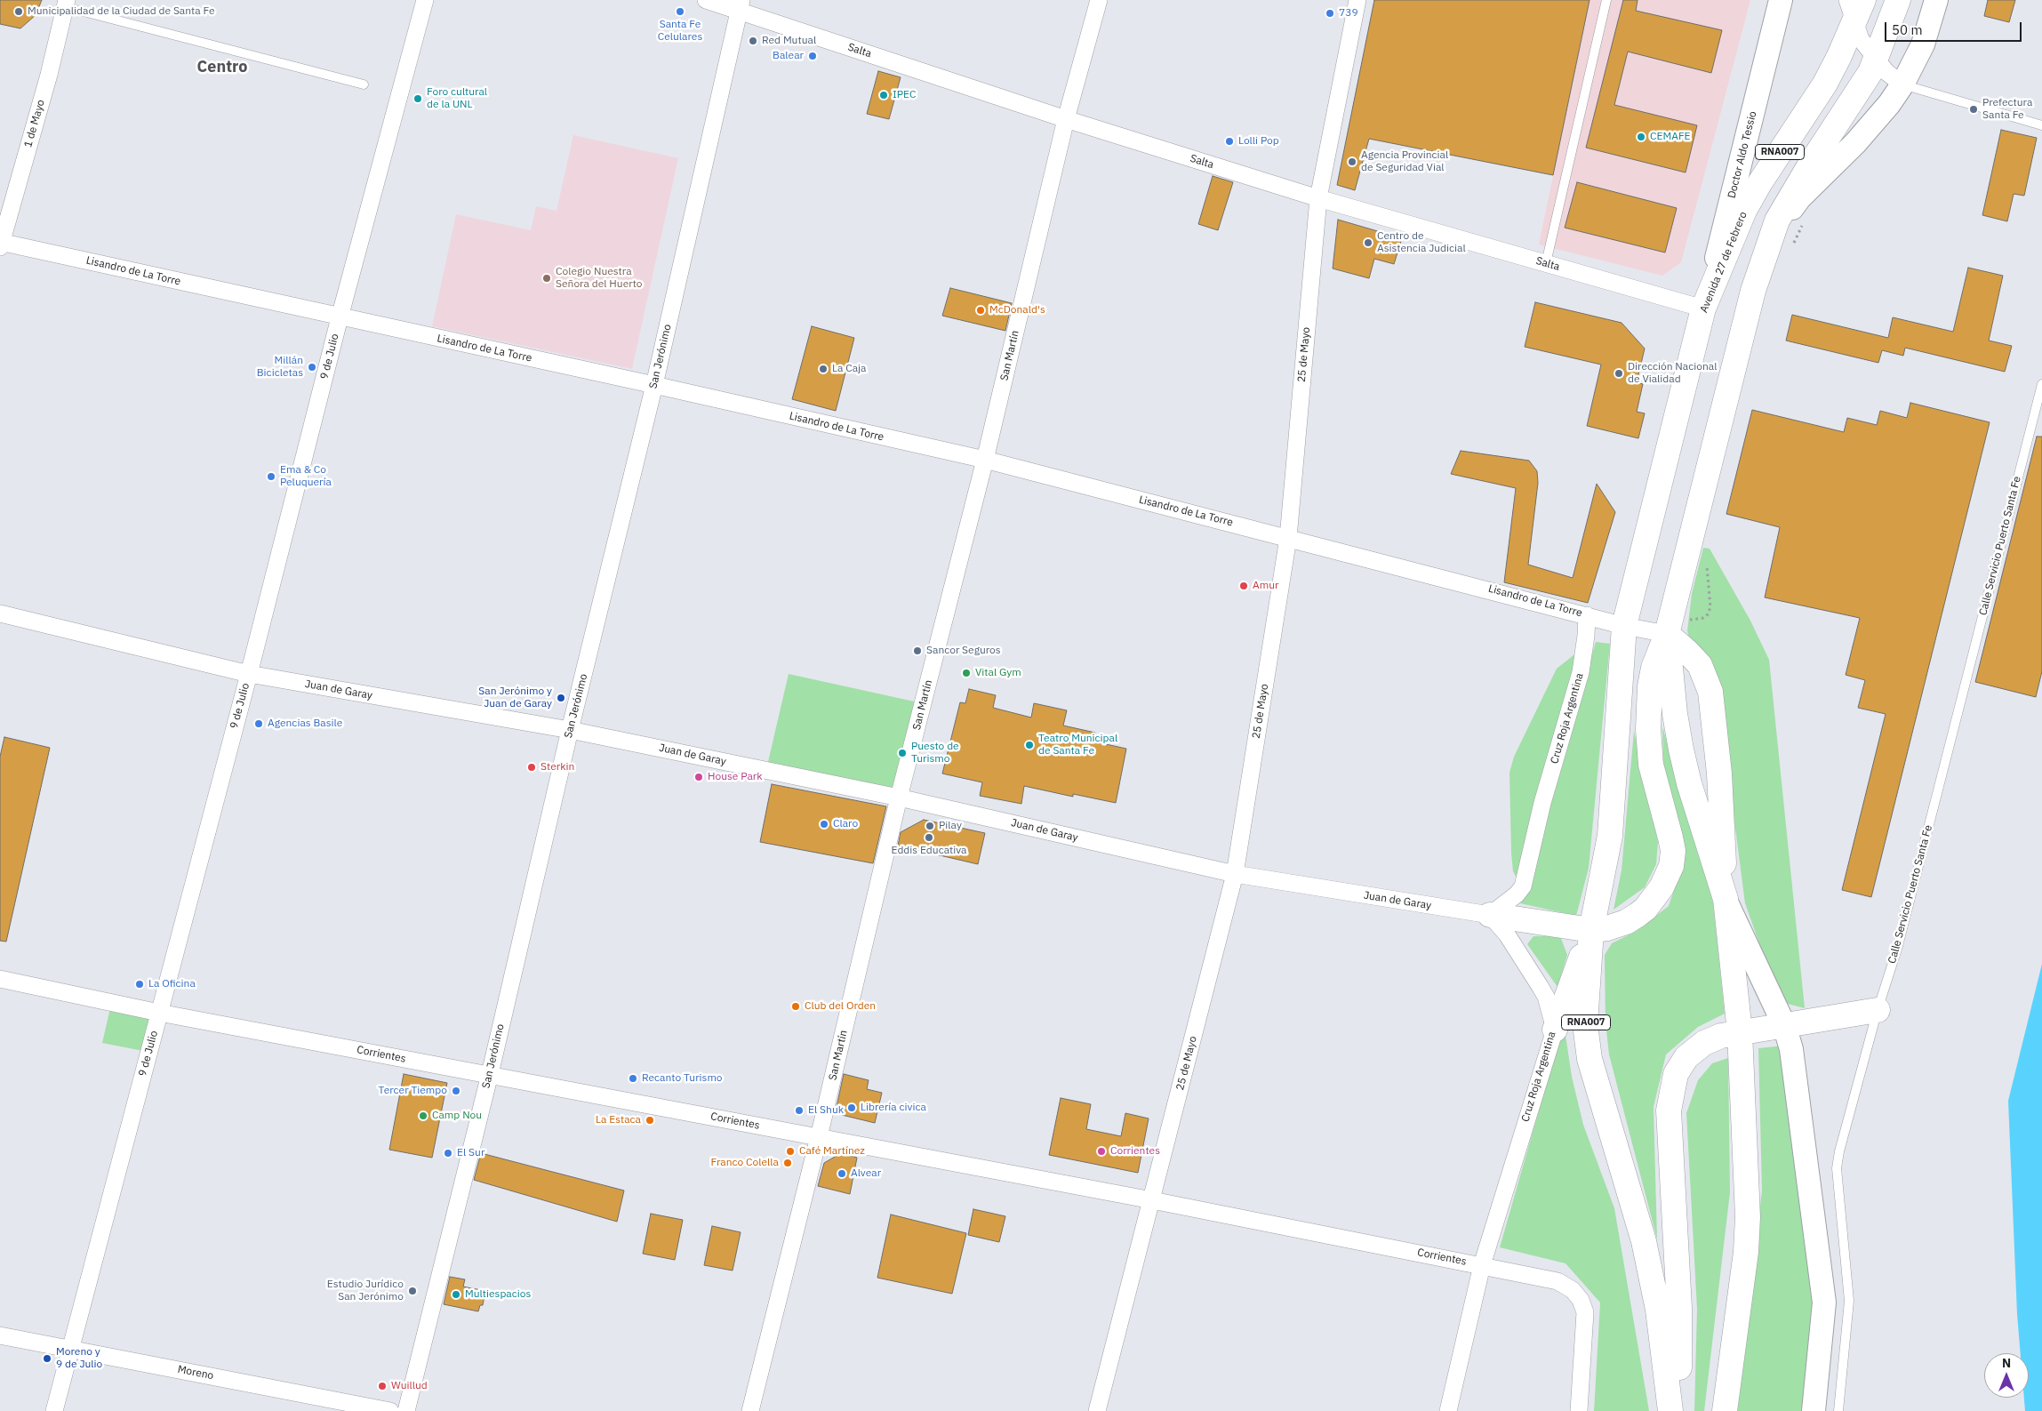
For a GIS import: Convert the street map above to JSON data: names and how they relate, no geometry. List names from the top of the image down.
{
  "streets": {
    "highway": ["RNA007", "Avenida 27 de Febrero"],
    "main road": ["Doctor Aldo Tessio"],
    "street": [
      "Salta",
      "1 de Mayo",
      "Lisandro de La Torre",
      "25 de Mayo",
      "San Martín",
      "9 de Julio",
      "San Jerónimo",
      "Juan de Garay",
      "Cruz Roja Argentina",
      "Corrientes",
      "Moreno"
    ],
    "lane": ["Calle Servicio Puerto Santa Fe"]
  },
  "crossings": [
    ["Salta", "Doctor Aldo Tessio"],
    ["Salta", "Avenida 27 de Febrero"],
    ["Salta", "25 de Mayo"],
    ["Salta", "San Martín"],
    ["Salta", "San Jerónimo"],
    ["1 de Mayo", "Lisandro de La Torre"],
    ["RNA007", "Avenida 27 de Febrero"],
    ["RNA007", "Lisandro de La Torre"],
    ["Doctor Aldo Tessio", "Avenida 27 de Febrero"],
    ["Avenida 27 de Febrero", "Lisandro de La Torre"],
    ["Lisandro de La Torre", "25 de Mayo"],
    ["Lisandro de La Torre", "San Martín"],
    ["Lisandro de La Torre", "9 de Julio"],
    ["Lisandro de La Torre", "San Jerónimo"],
    ["Lisandro de La Torre", "Cruz Roja Argentina"],
    ["25 de Mayo", "Juan de Garay"],
    ["25 de Mayo", "Corrientes"],
    ["San Martín", "Juan de Garay"],
    ["San Martín", "Corrientes"],
    ["9 de Julio", "Juan de Garay"],
    ["9 de Julio", "Corrientes"],
    ["9 de Julio", "Moreno"],
    ["San Jerónimo", "Juan de Garay"],
    ["San Jerónimo", "Corrientes"],
    ["Juan de Garay", "Cruz Roja Argentina"],
    ["Cruz Roja Argentina", "Corrientes"]
  ],
  "districts": ["Centro"],
  "places": [
    "Municipalidad de la Ciudad de Santa Fe",
    "Santa Fe Celulares",
    "739",
    "Red Mutual",
    "Balear",
    "IPEC",
    "Foro cultural de la UNL",
    "Prefectura Santa Fe",
    "CEMAFE",
    "Lolli Pop",
    "Agencia Provincial de Seguridad Vial",
    "Centro de Asistencia Judicial",
    "Colegio Nuestra Señora del Huerto",
    "McDonald's",
    "Millán Bicicletas",
    "La Caja",
    "Dirección Nacional de Vialidad",
    "Ema & Co Peluquería",
    "Amur",
    "Sancor Seguros",
    "Vital Gym",
    "San Jerónimo y Juan de Garay",
    "Agencias Basile",
    "Teatro Municipal de Santa Fe",
    "Puesto de Turismo",
    "Sterkin",
    "House Park",
    "Claro",
    "Pilay",
    "Eddis Educativa",
    "La Oficina",
    "Club del Orden",
    "Recanto Turismo",
    "Tercer Tiempo",
    "Librería civica",
    "El Shuk",
    "Camp Nou",
    "La Estaca",
    "Café Martínez",
    "Corrientes",
    "El Sur",
    "Franco Colella",
    "Alvear",
    "Estudio Jurídico San Jerónimo",
    "Multiespacios",
    "Moreno y 9 de Julio",
    "Wuillud"
  ],
  "scale_bar": "50 m",
  "north": "top"
}
